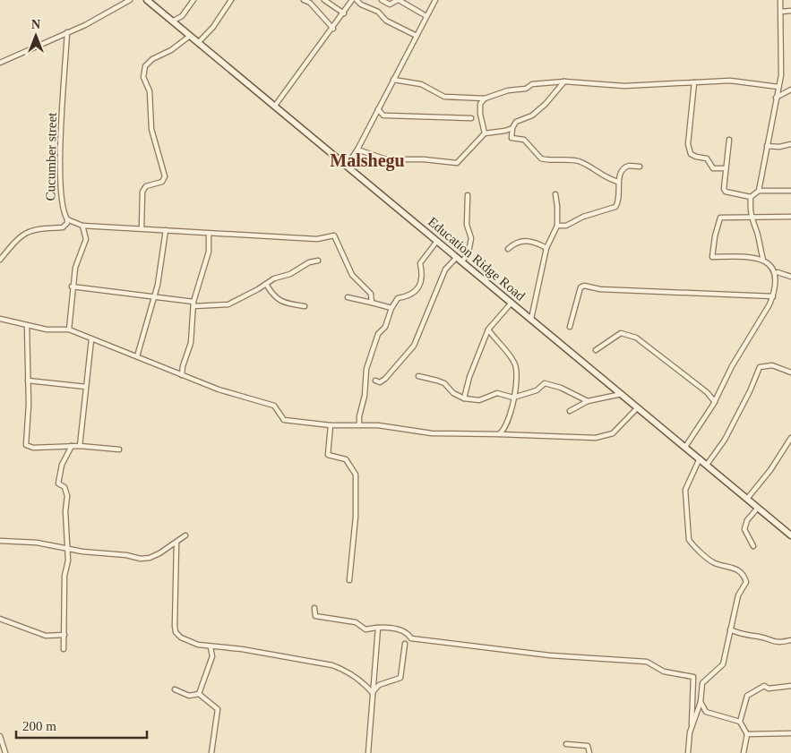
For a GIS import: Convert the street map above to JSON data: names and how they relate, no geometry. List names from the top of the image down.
{
  "streets": {
    "main road": ["Education Ridge Road"],
    "street": ["Cucumber street"]
  },
  "districts": ["Malshegu"],
  "scale_bar": "200 m",
  "north": "top"
}
